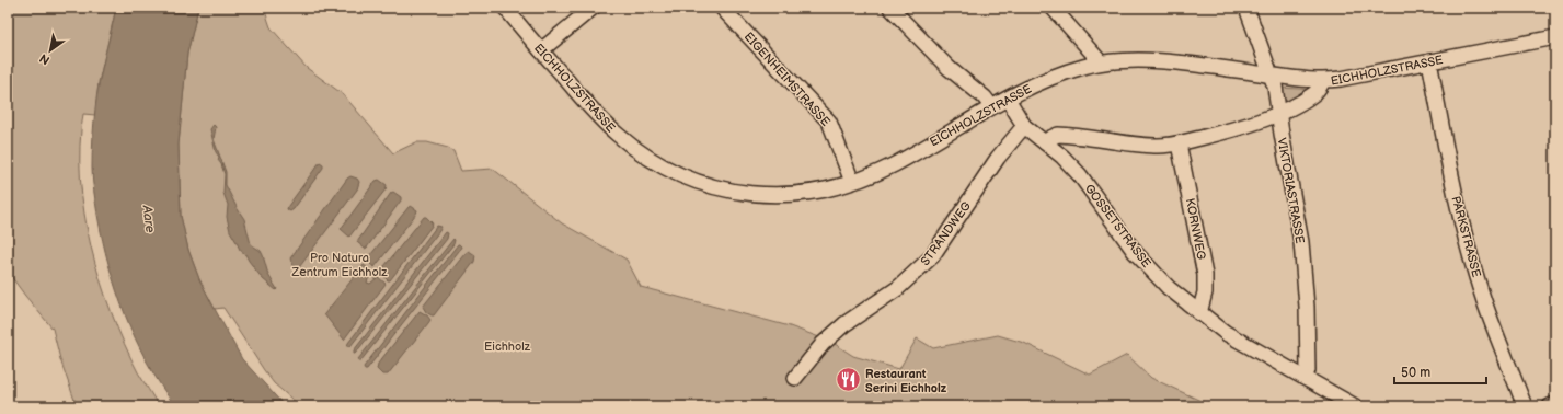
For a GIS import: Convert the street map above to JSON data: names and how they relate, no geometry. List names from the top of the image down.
{
  "streets": {
    "street": [
      "EICHHOLZSTRASSE",
      "EIGENHEIMSTRASSE",
      "VIKTORIASTRASSE",
      "GOSSETSTRASSE",
      "KORNWEG",
      "STRANDWEG",
      "PARKSTRASSE"
    ]
  },
  "crossings": [
    ["EICHHOLZSTRASSE", "EIGENHEIMSTRASSE"],
    ["EICHHOLZSTRASSE", "VIKTORIASTRASSE"],
    ["EICHHOLZSTRASSE", "GOSSETSTRASSE"],
    ["EICHHOLZSTRASSE", "PARKSTRASSE"],
    ["VIKTORIASTRASSE", "GOSSETSTRASSE"],
    ["GOSSETSTRASSE", "KORNWEG"],
    ["GOSSETSTRASSE", "STRANDWEG"]
  ],
  "water": ["Aare"],
  "parks": ["Pro Natura Zentrum Eichholz", "Eichholz"],
  "places": {
    "restaurant": ["Restaurant Serini Eichholz"]
  },
  "scale_bar": "50 m",
  "north": "bottom left"
}
